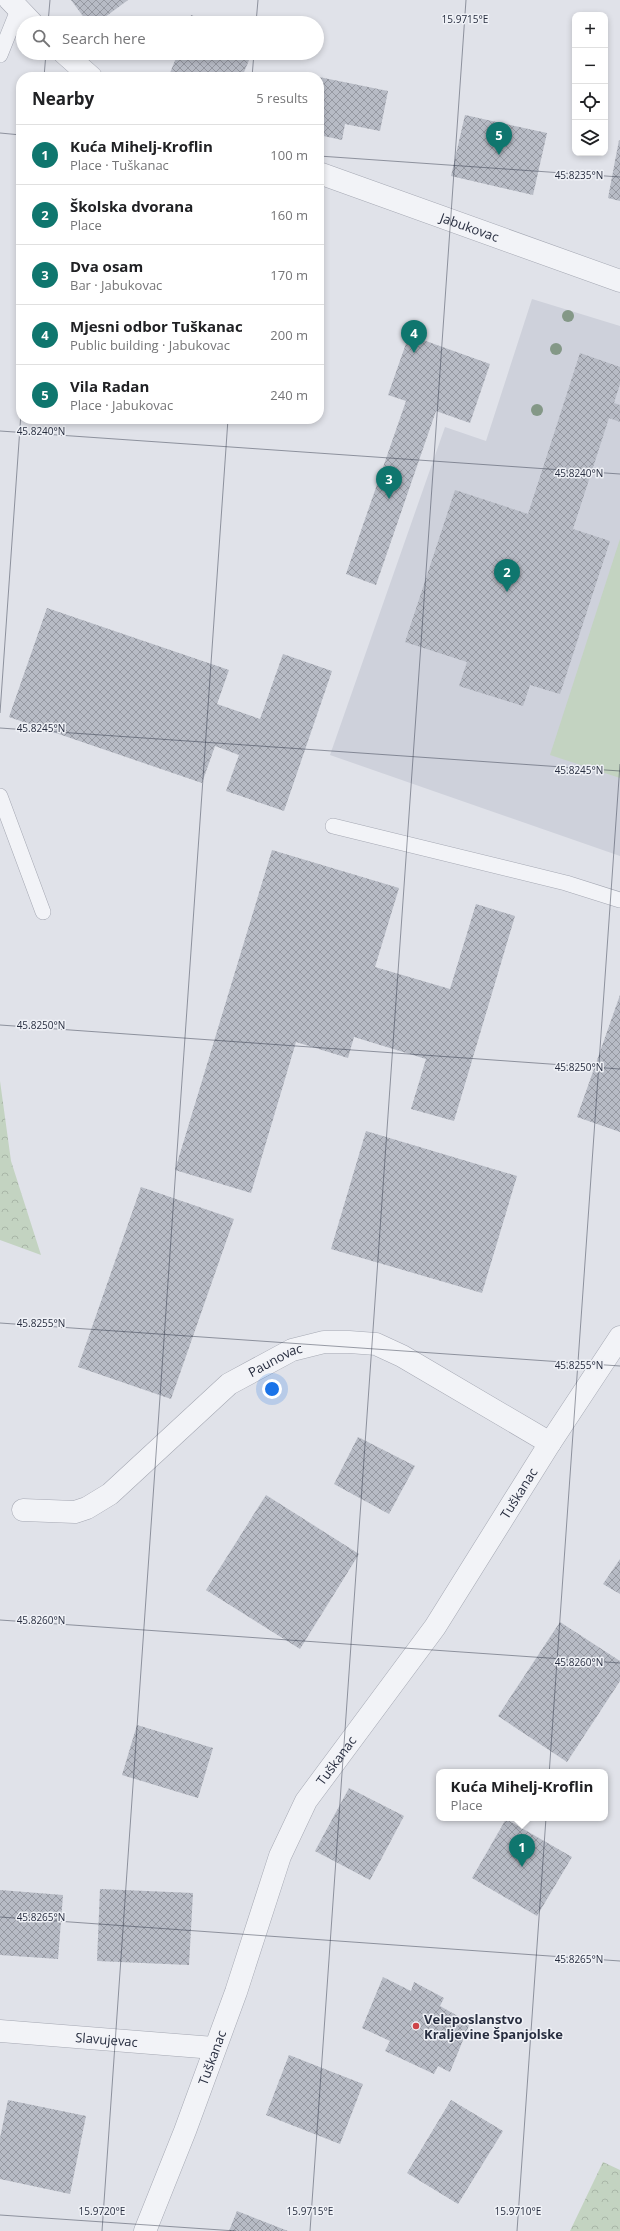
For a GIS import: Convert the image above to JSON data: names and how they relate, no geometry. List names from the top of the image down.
{
  "streets": {
    "street": [
      "Jabukovac",
      "Paunovac",
      "Tuškanac",
      "Slavujevac"
    ]
  },
  "crossings": [
    ["Paunovac", "Tuškanac"],
    ["Tuškanac", "Slavujevac"]
  ],
  "places": ["Veleposlanstvo Kraljevine Španjolske"],
  "page": {
    "map_buttons": ["+", "−"],
    "search": "Search here",
    "heading": ["Nearby", "5 results"],
    "pins": [
      "5",
      "4",
      "3",
      "2",
      "1"
    ],
    "list": [
      {
        "mark": "1",
        "name": "Kuća Mihelj-Kroflin",
        "note": "Place · Tuškanac",
        "value": "100 m"
      },
      {
        "mark": "2",
        "name": "Školska dvorana",
        "note": "Place",
        "value": "160 m"
      },
      {
        "mark": "3",
        "name": "Dva osam",
        "note": "Bar · Jabukovac",
        "value": "170 m"
      },
      {
        "mark": "4",
        "name": "Mjesni odbor Tuškanac",
        "note": "Public building · Jabukovac",
        "value": "200 m"
      },
      {
        "mark": "5",
        "name": "Vila Radan",
        "note": "Place · Jabukovac",
        "value": "240 m"
      }
    ],
    "popup": ["Kuća Mihelj-Kroflin", "Place"]
  },
  "coordinates": [
    "15.9715°E",
    "45.8235°N",
    "45.8240°N",
    "45.8245°N",
    "45.8250°N",
    "45.8255°N",
    "45.8260°N",
    "45.8265°N",
    "15.9720°E",
    "15.9710°E"
  ]
}
